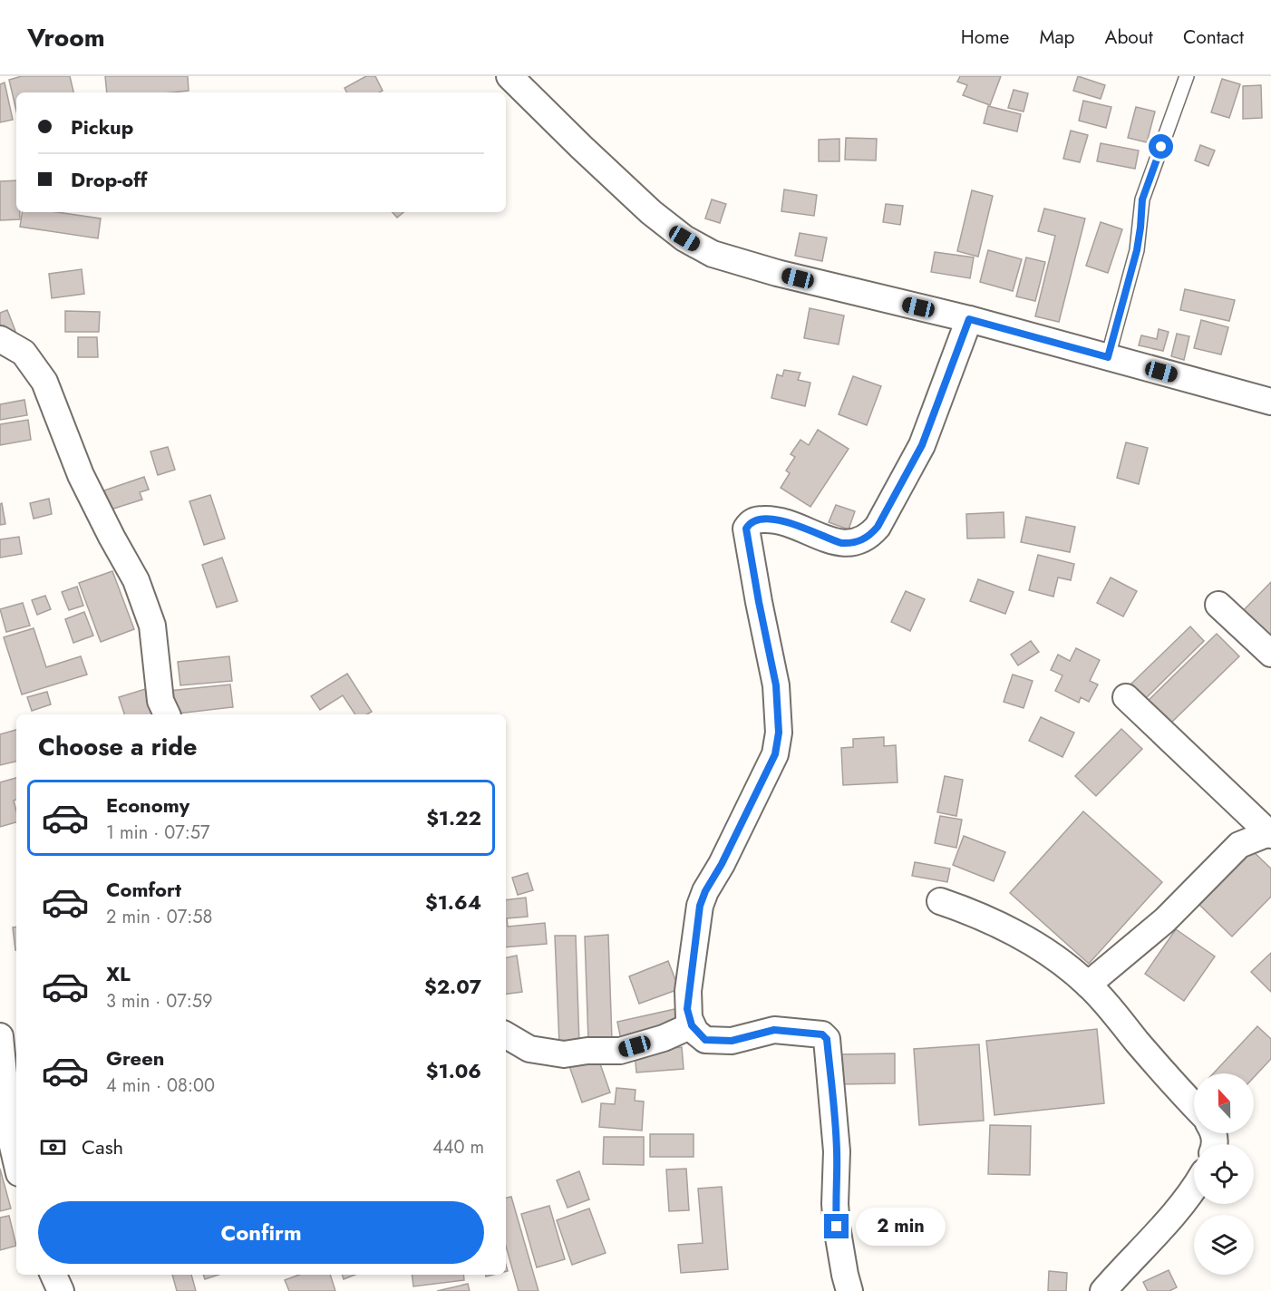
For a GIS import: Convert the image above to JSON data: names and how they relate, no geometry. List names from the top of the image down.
{
  "north": "top",
  "page": {
    "header": "Vroom",
    "nav": [
      "Home",
      "Map",
      "About",
      "Contact"
    ],
    "banner": ["Pickup", "Drop-off"],
    "heading": "Choose a ride",
    "list": [
      {
        "name": "Economy",
        "note": "1 min · 07:57",
        "value": "$1.22"
      },
      {
        "name": "Comfort",
        "note": "2 min · 07:58",
        "value": "$1.64"
      },
      {
        "name": "XL",
        "note": "3 min · 07:59",
        "value": "$2.07"
      },
      {
        "name": "Green",
        "note": "4 min · 08:00",
        "value": "$1.06"
      }
    ],
    "pay": ["Cash", "440 m"],
    "buttons": "Confirm",
    "bubble": "2 min"
  }
}
